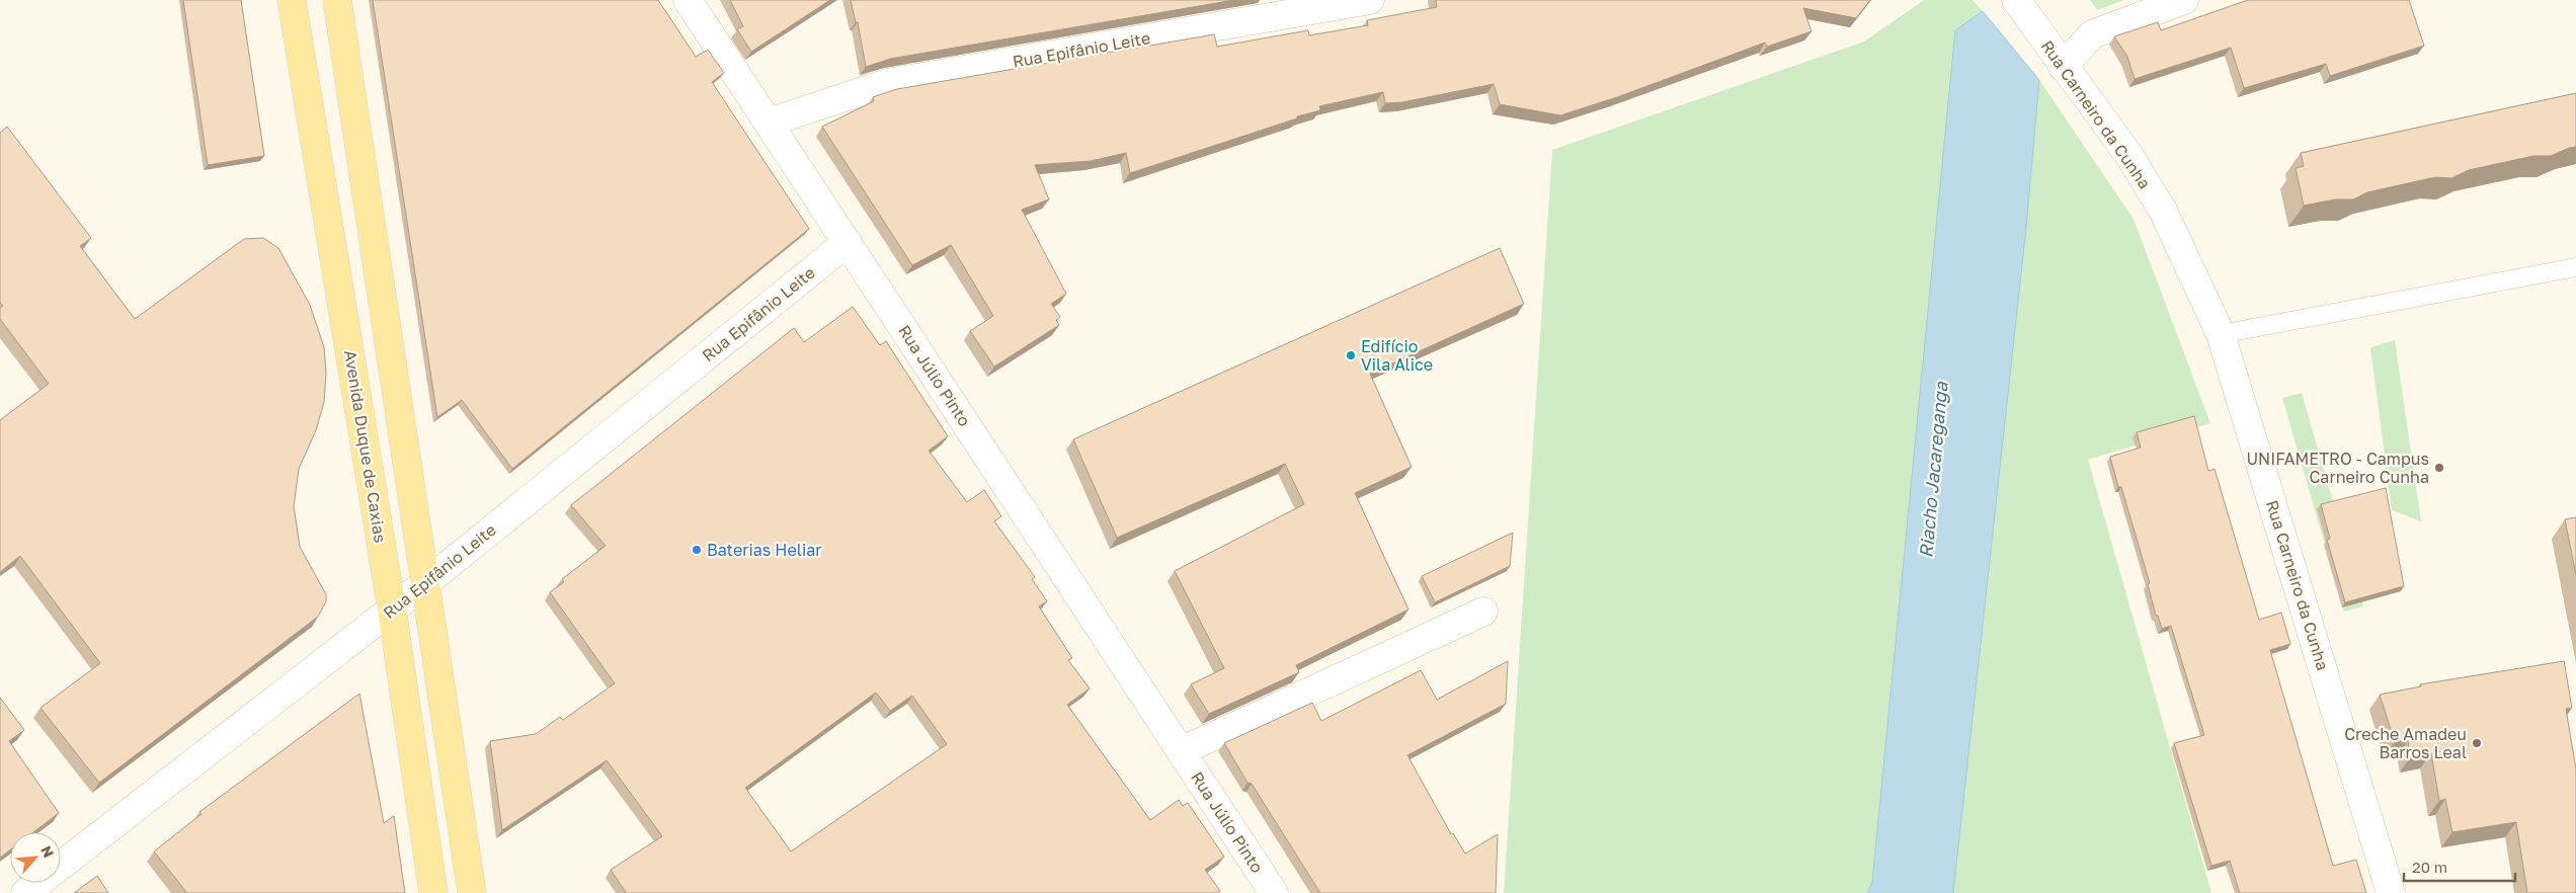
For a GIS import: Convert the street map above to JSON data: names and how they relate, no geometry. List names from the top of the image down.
{
  "streets": {
    "main road": ["Avenida Duque de Caxias"],
    "street": ["Rua Epifânio Leite", "Rua Carneiro da Cunha", "Rua Júlio Pinto"]
  },
  "crossings": [
    ["Rua Epifânio Leite", "Rua Júlio Pinto"],
    ["Rua Epifânio Leite", "Avenida Duque de Caxias"]
  ],
  "water": ["Riacho Jacareganga"],
  "places": [
    "Edifício Vila Alice",
    "UNIFAMETRO - Campus Carneiro Cunha",
    "Baterias Heliar",
    "Creche Amadeu Barros Leal"
  ],
  "scale_bar": "20 m",
  "north": "top right"
}
